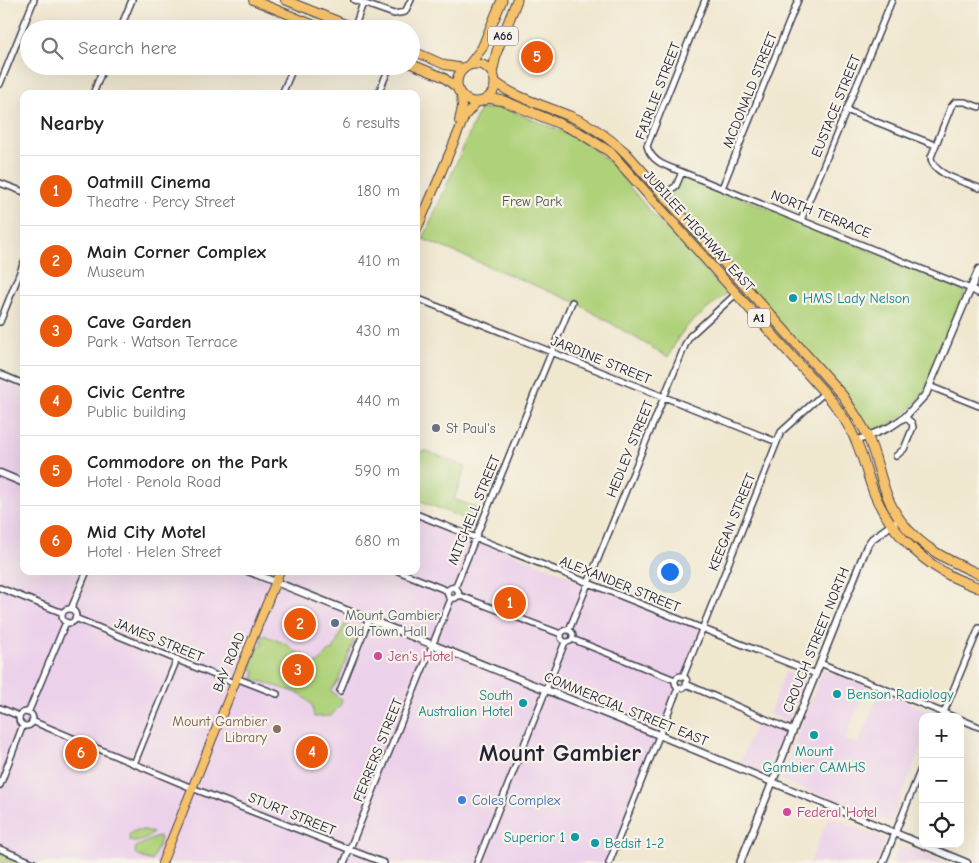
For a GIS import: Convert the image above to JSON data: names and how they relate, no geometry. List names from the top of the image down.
{
  "streets": {
    "highway": ["A66", "JUBILEE HIGHWAY EAST", "A1"],
    "main road": ["BAY ROAD"],
    "street": [
      "MCDONALD STREET",
      "FAIRLIE STREET",
      "EUSTACE STREET",
      "NORTH TERRACE",
      "JARDINE STREET",
      "HEDLEY STREET",
      "MITCHELL STREET",
      "KEEGAN STREET",
      "ALEXANDER STREET",
      "JAMES STREET",
      "CROUCH STREET NORTH",
      "COMMERCIAL STREET EAST",
      "FERRERS STREET",
      "STURT STREET"
    ]
  },
  "crossings": [
    ["A66", "JUBILEE HIGHWAY EAST"],
    ["A66", "A1"],
    ["MCDONALD STREET", "NORTH TERRACE"],
    ["FAIRLIE STREET", "NORTH TERRACE"],
    ["EUSTACE STREET", "NORTH TERRACE"],
    ["JUBILEE HIGHWAY EAST", "A1"],
    ["JUBILEE HIGHWAY EAST", "HEDLEY STREET"],
    ["JUBILEE HIGHWAY EAST", "KEEGAN STREET"],
    ["JUBILEE HIGHWAY EAST", "CROUCH STREET NORTH"],
    ["JARDINE STREET", "HEDLEY STREET"],
    ["JARDINE STREET", "MITCHELL STREET"],
    ["JARDINE STREET", "KEEGAN STREET"],
    ["HEDLEY STREET", "ALEXANDER STREET"],
    ["MITCHELL STREET", "ALEXANDER STREET"],
    ["KEEGAN STREET", "ALEXANDER STREET"],
    ["ALEXANDER STREET", "CROUCH STREET NORTH"],
    ["JAMES STREET", "BAY ROAD"],
    ["CROUCH STREET NORTH", "COMMERCIAL STREET EAST"],
    ["BAY ROAD", "COMMERCIAL STREET EAST"],
    ["BAY ROAD", "STURT STREET"],
    ["COMMERCIAL STREET EAST", "FERRERS STREET"],
    ["FERRERS STREET", "STURT STREET"]
  ],
  "districts": ["Mount Gambier"],
  "parks": ["Frew Park"],
  "places": [
    "HMS Lady Nelson",
    "St Paul's",
    "Mount Gambier Old Town Hall",
    "Jen's Hotel",
    "Benson Radiology",
    "South Australian Hotel",
    "Mount Gambier Library",
    "Mount Gambier CAMHS",
    "Coles Complex",
    "Federal Hotel",
    "Superior 1",
    "Bedsit 1-2"
  ],
  "page": {
    "search": "Search here",
    "pins": [
      "5",
      "1",
      "2",
      "3",
      "4",
      "6"
    ],
    "heading": ["Nearby", "6 results"],
    "list": [
      {
        "mark": "1",
        "name": "Oatmill Cinema",
        "note": "Theatre · Percy Street",
        "value": "180 m"
      },
      {
        "mark": "2",
        "name": "Main Corner Complex",
        "note": "Museum",
        "value": "410 m"
      },
      {
        "mark": "3",
        "name": "Cave Garden",
        "note": "Park · Watson Terrace",
        "value": "430 m"
      },
      {
        "mark": "4",
        "name": "Civic Centre",
        "note": "Public building",
        "value": "440 m"
      },
      {
        "mark": "5",
        "name": "Commodore on the Park",
        "note": "Hotel · Penola Road",
        "value": "590 m"
      },
      {
        "mark": "6",
        "name": "Mid City Motel",
        "note": "Hotel · Helen Street",
        "value": "680 m"
      }
    ],
    "map_buttons": ["+", "−"]
  }
}
